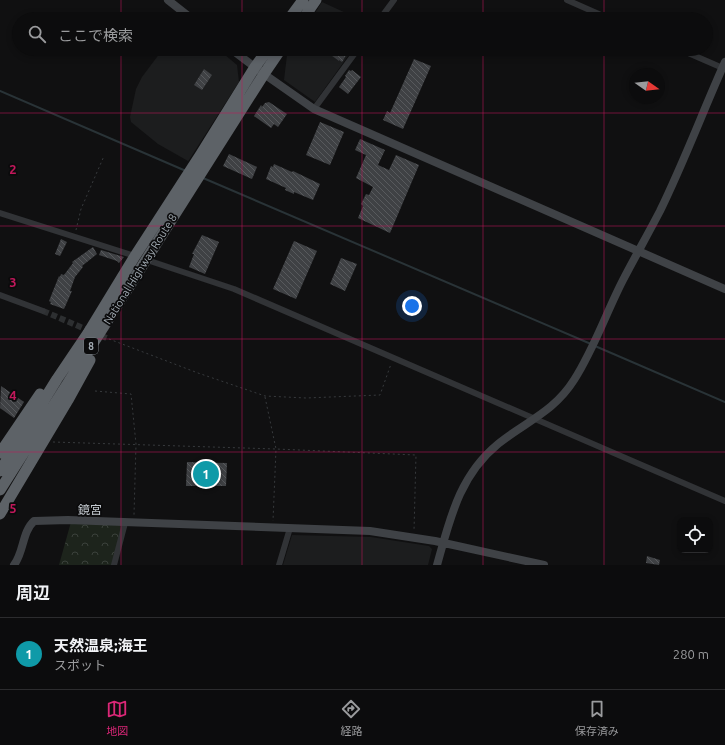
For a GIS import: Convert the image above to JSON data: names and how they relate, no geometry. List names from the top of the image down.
{
  "streets": {
    "highway": ["National Highway Route 8", "8"]
  },
  "crossings": [
    ["National Highway Route 8", "8"]
  ],
  "districts": ["鏡宮"],
  "north": "right",
  "page": {
    "search": "ここで検索",
    "pins": "1",
    "heading": "周辺",
    "list": [
      {
        "mark": "1",
        "name": "天然温泉;海王",
        "note": "スポット",
        "value": "280 m"
      }
    ],
    "nav": ["地図", "経路", "保存済み"]
  },
  "grid": {
    "rows": [
      "2",
      "3",
      "4",
      "5"
    ]
  }
}
